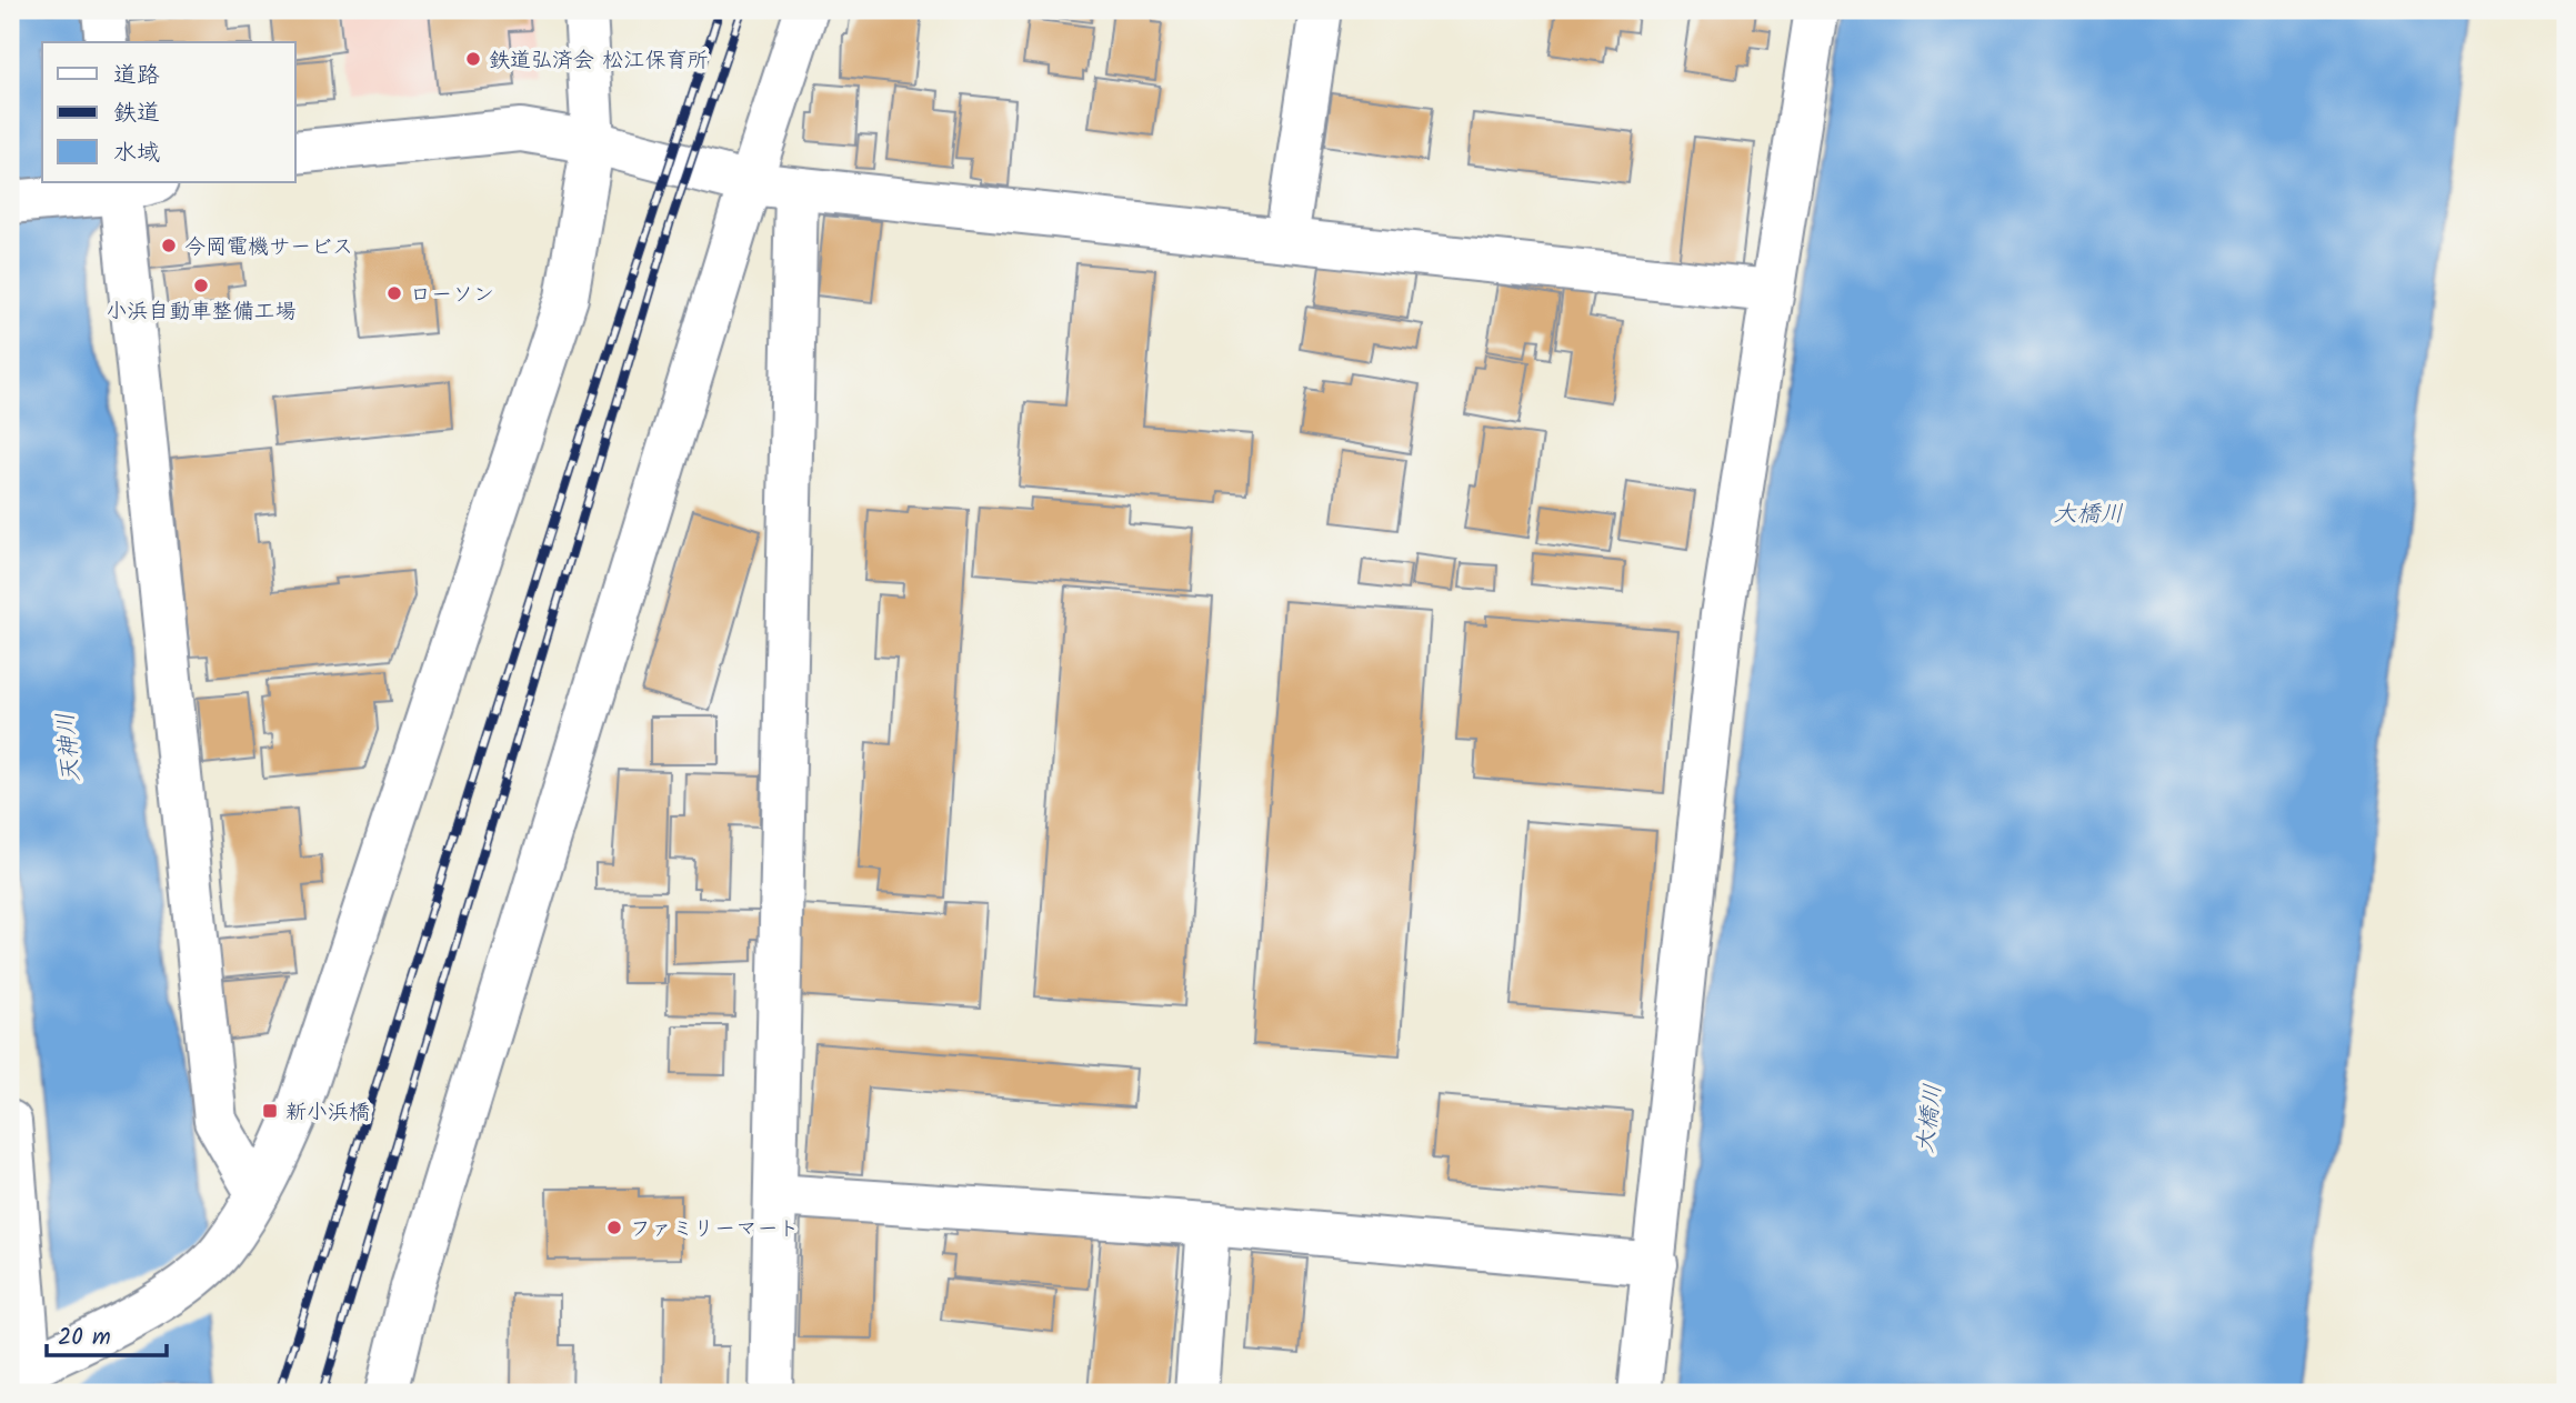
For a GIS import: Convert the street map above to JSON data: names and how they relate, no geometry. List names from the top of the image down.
{
  "water": ["大橋川", "天神川"],
  "places": {
    "other": [
      "鉄道弘済会 松江保育所",
      "今岡電機サービス",
      "小浜自動車整備工場",
      "ローソン",
      "ファミリーマート"
    ],
    "transit": ["新小浜橋"]
  },
  "legend": ["道路", "鉄道", "水域"],
  "scale_bar": "20 m"
}
